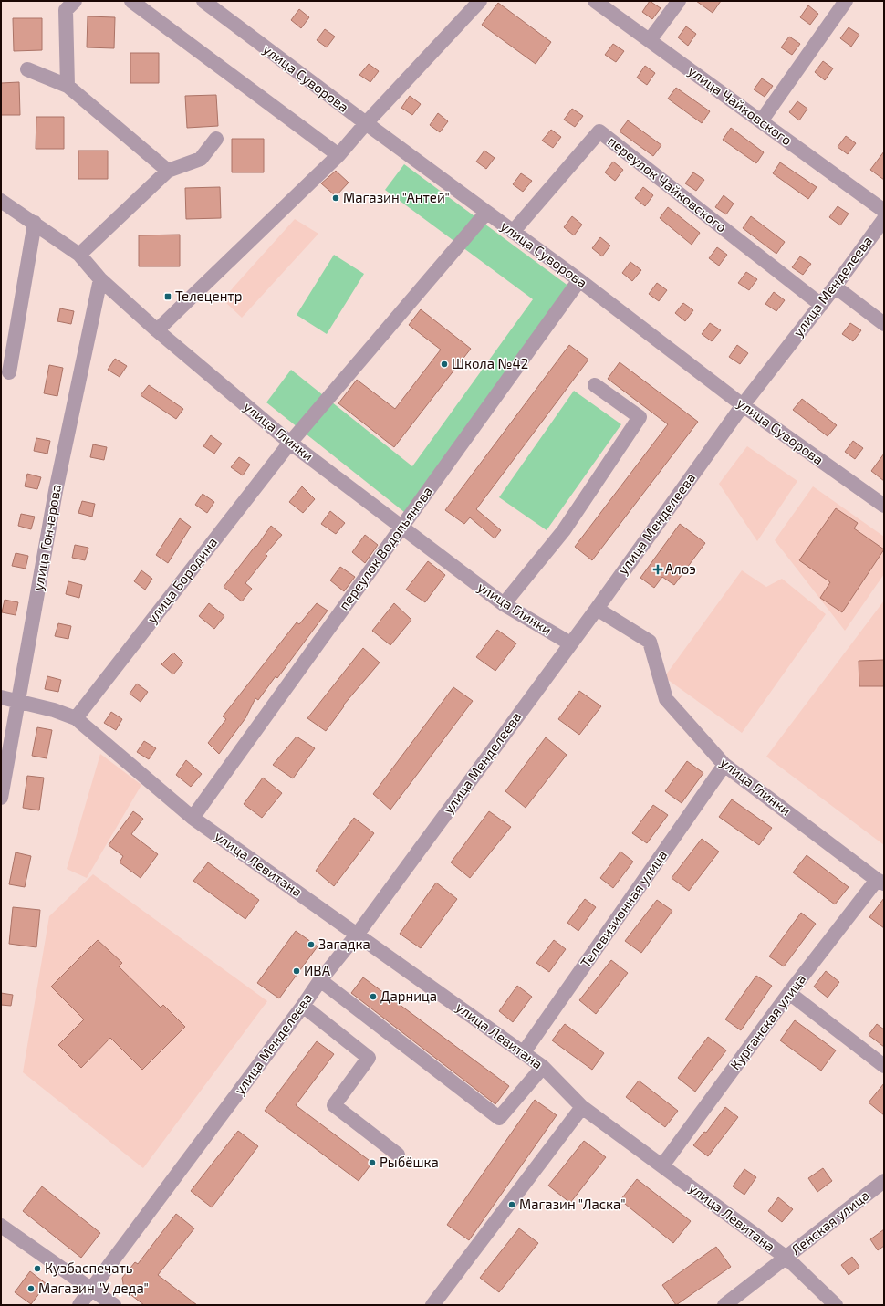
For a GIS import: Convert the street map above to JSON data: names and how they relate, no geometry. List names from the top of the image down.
{
  "streets": {
    "street": [
      "улица Суворова",
      "улица Чайковского",
      "переулок Чайковского",
      "улица Менделеева",
      "улица Глинки",
      "улица Гончарова",
      "переулок Водопьянова",
      "улица Бородина",
      "улица Левитана",
      "Телевизионная улица",
      "Курганская улица",
      "Ленская улица"
    ]
  },
  "crossings": [
    ["улица Суворова", "переулок Чайковского"],
    ["улица Суворова", "улица Менделеева"],
    ["улица Суворова", "переулок Водопьянова"],
    ["улица Суворова", "улица Бородина"],
    ["переулок Чайковского", "улица Менделеева"],
    ["улица Менделеева", "улица Глинки"],
    ["улица Менделеева", "улица Левитана"],
    ["улица Глинки", "улица Гончарова"],
    ["улица Глинки", "переулок Водопьянова"],
    ["улица Глинки", "улица Бородина"],
    ["улица Глинки", "Телевизионная улица"],
    ["улица Глинки", "Курганская улица"],
    ["улица Гончарова", "улица Левитана"],
    ["переулок Водопьянова", "улица Левитана"],
    ["улица Бородина", "улица Левитана"],
    ["улица Левитана", "Телевизионная улица"],
    ["улица Левитана", "Курганская улица"],
    ["улица Левитана", "Ленская улица"]
  ],
  "places": {
    "other": [
      "Магазин \"Антей\"",
      "Школа №42",
      "Загадка",
      "ИВА",
      "Дарница",
      "Рыбёшка",
      "Магазин \"Ласка\"",
      "Кузбаспечать",
      "Магазин \"У деда\""
    ],
    "transit": ["Телецентр"],
    "health": ["Алоэ"]
  }
}
